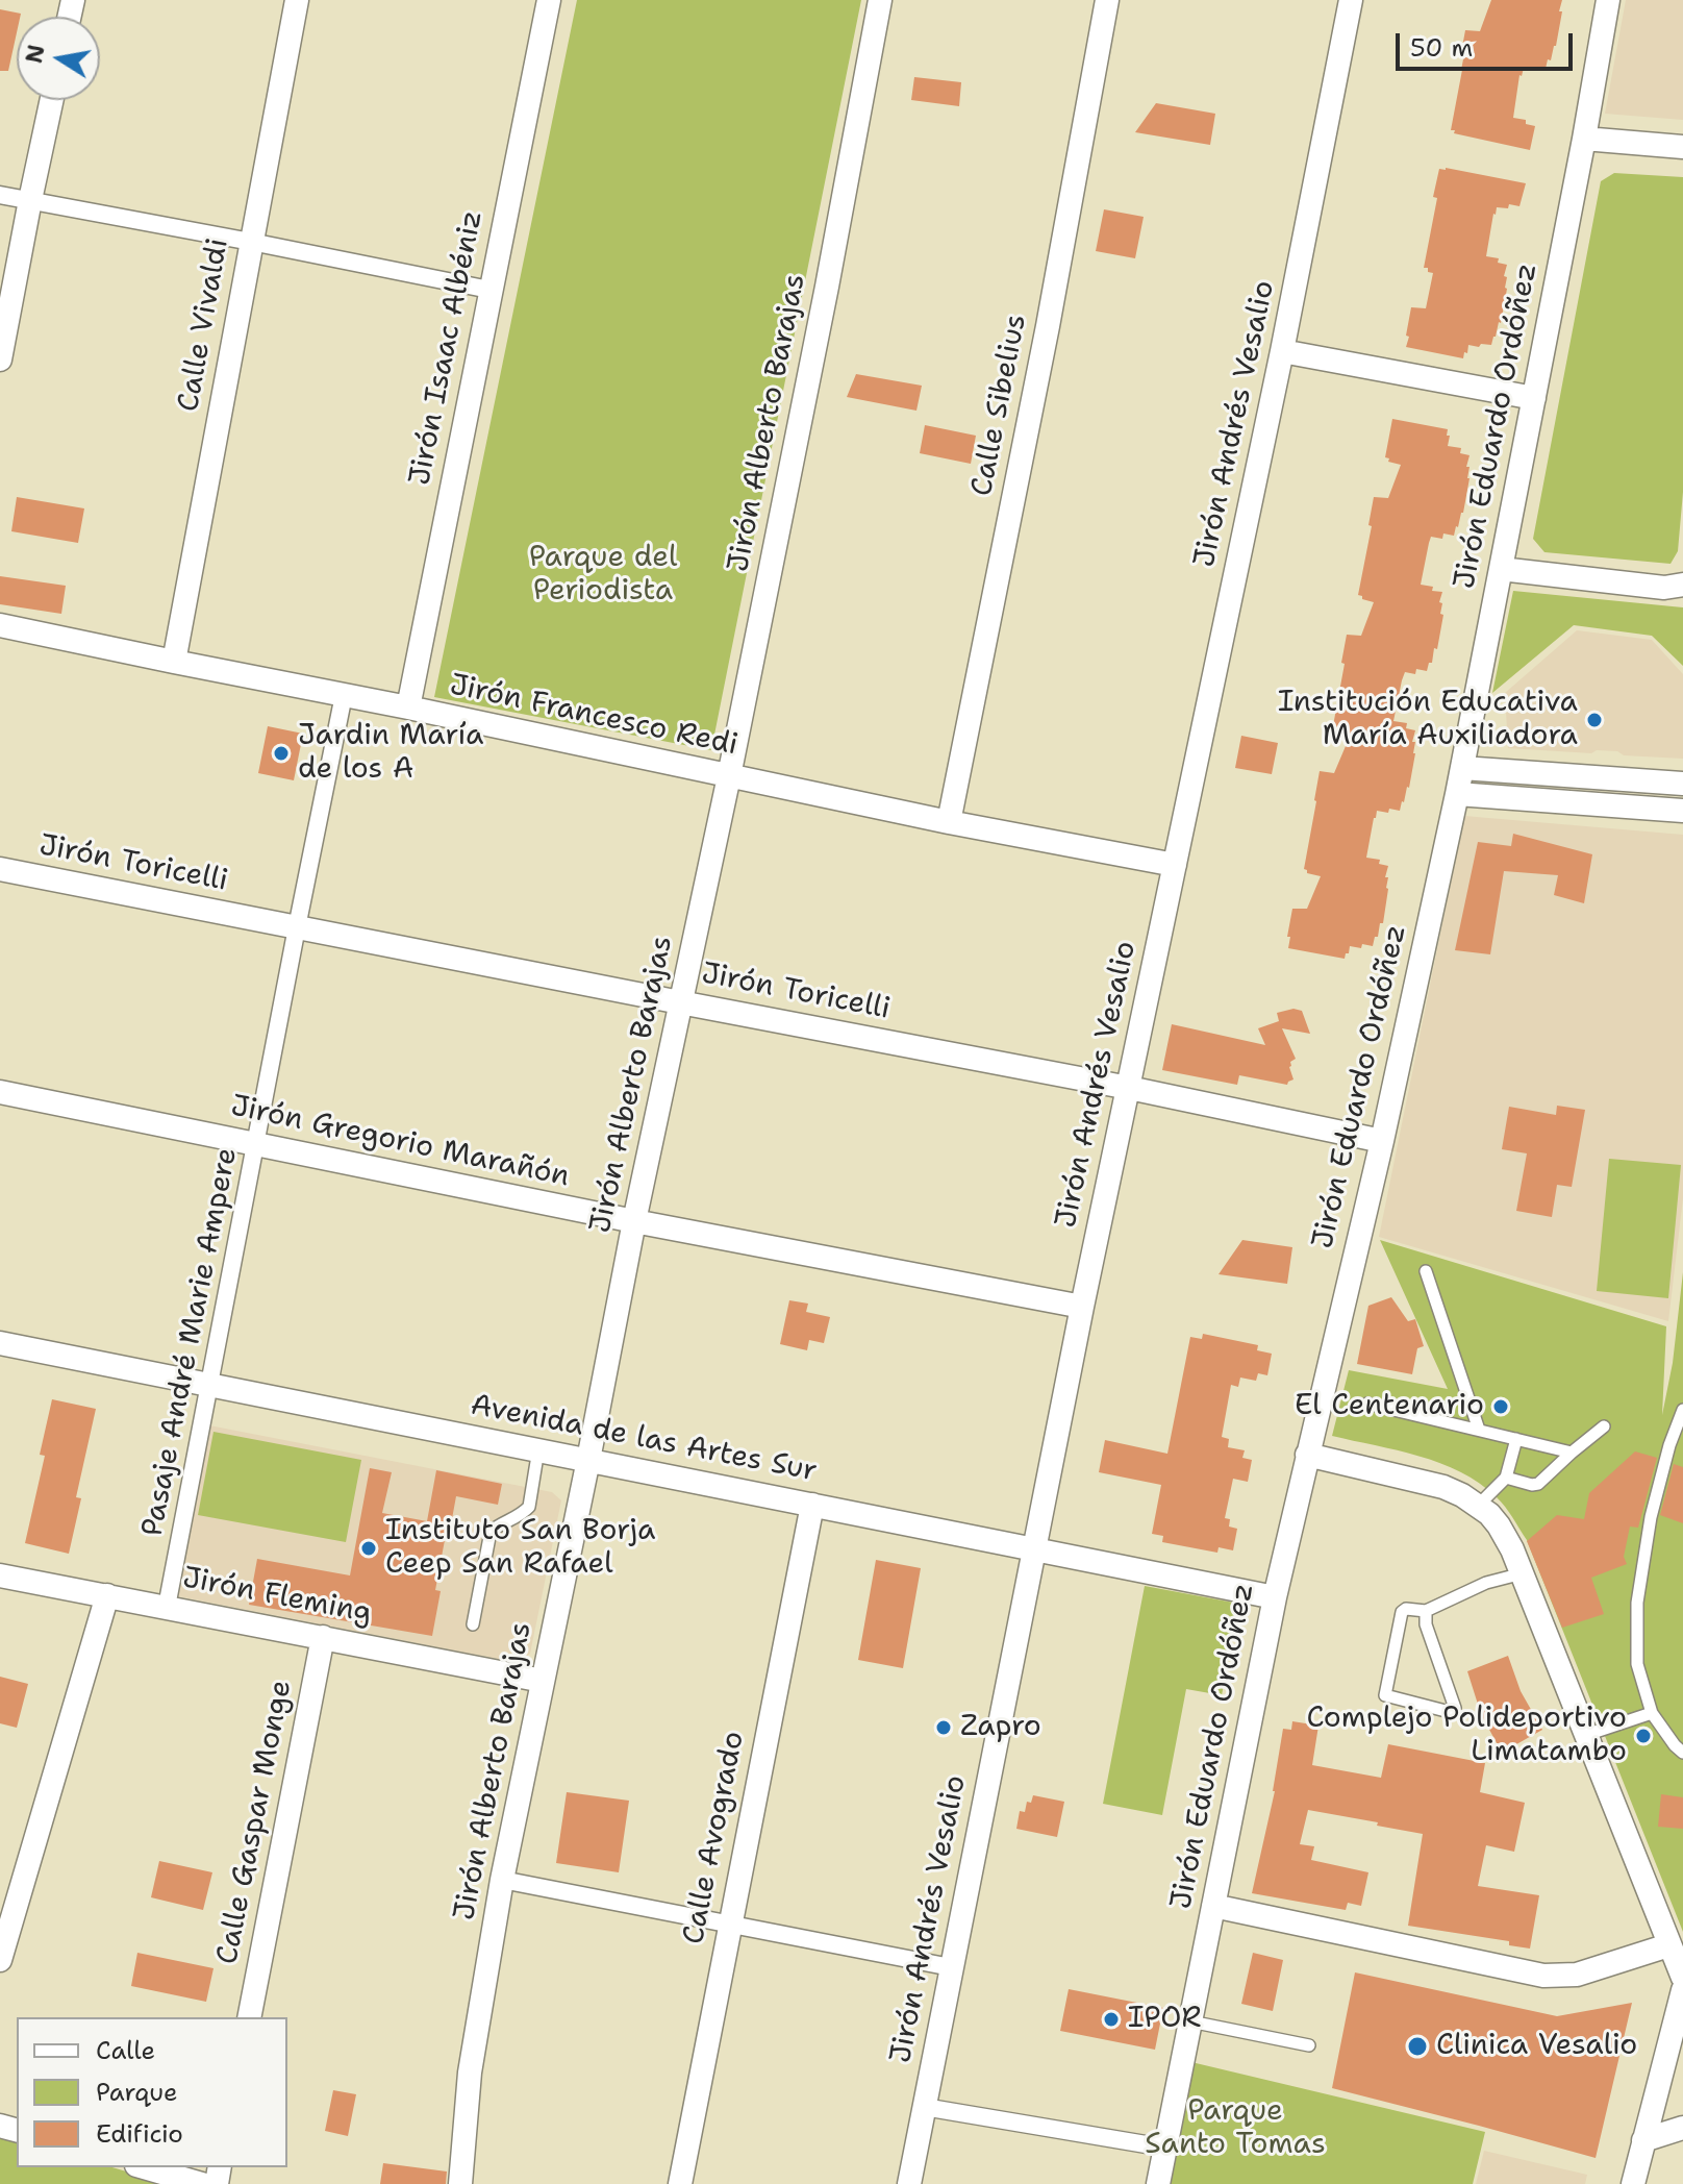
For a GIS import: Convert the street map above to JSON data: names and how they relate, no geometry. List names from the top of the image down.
{
  "streets": {
    "street": [
      "Calle Vivaldi",
      "Jirón Isaac Albéniz",
      "Calle Sibelius",
      "Jirón Alberto Barajas",
      "Jirón Andrés Vesalio",
      "Jirón Eduardo Ordóñez",
      "Jirón Francesco Redi",
      "Jirón Toricelli",
      "Jirón Gregorio Marañón",
      "Pasaje André Marie Ampere",
      "Avenida de las Artes Sur",
      "Jirón Fleming",
      "Calle Gaspar Monge",
      "Calle Avogrado"
    ]
  },
  "crossings": [
    ["Calle Vivaldi", "Jirón Francesco Redi"],
    ["Jirón Isaac Albéniz", "Jirón Francesco Redi"],
    ["Calle Sibelius", "Jirón Francesco Redi"],
    ["Jirón Alberto Barajas", "Jirón Francesco Redi"],
    ["Jirón Alberto Barajas", "Jirón Toricelli"],
    ["Jirón Alberto Barajas", "Jirón Gregorio Marañón"],
    ["Jirón Alberto Barajas", "Avenida de las Artes Sur"],
    ["Jirón Alberto Barajas", "Jirón Fleming"],
    ["Jirón Andrés Vesalio", "Jirón Francesco Redi"],
    ["Jirón Andrés Vesalio", "Jirón Toricelli"],
    ["Jirón Andrés Vesalio", "Jirón Gregorio Marañón"],
    ["Jirón Andrés Vesalio", "Avenida de las Artes Sur"],
    ["Jirón Eduardo Ordóñez", "Jirón Toricelli"],
    ["Jirón Eduardo Ordóñez", "Avenida de las Artes Sur"],
    ["Jirón Francesco Redi", "Pasaje André Marie Ampere"],
    ["Jirón Toricelli", "Pasaje André Marie Ampere"],
    ["Jirón Gregorio Marañón", "Pasaje André Marie Ampere"],
    ["Pasaje André Marie Ampere", "Avenida de las Artes Sur"],
    ["Pasaje André Marie Ampere", "Jirón Fleming"],
    ["Avenida de las Artes Sur", "Calle Avogrado"],
    ["Jirón Fleming", "Calle Gaspar Monge"]
  ],
  "parks": ["Parque del Periodista", "Parque Santo Tomas"],
  "places": [
    "Institución Educativa María Auxiliadora",
    "Jardin María de los A",
    "El Centenario",
    "Instituto San Borja Ceep San Rafael",
    "Zapro",
    "Complejo Polideportivo Limatambo",
    "IPOR",
    "Clinica Vesalio"
  ],
  "legend": ["Calle", "Parque", "Edificio"],
  "scale_bar": "50 m",
  "north": "left"
}
